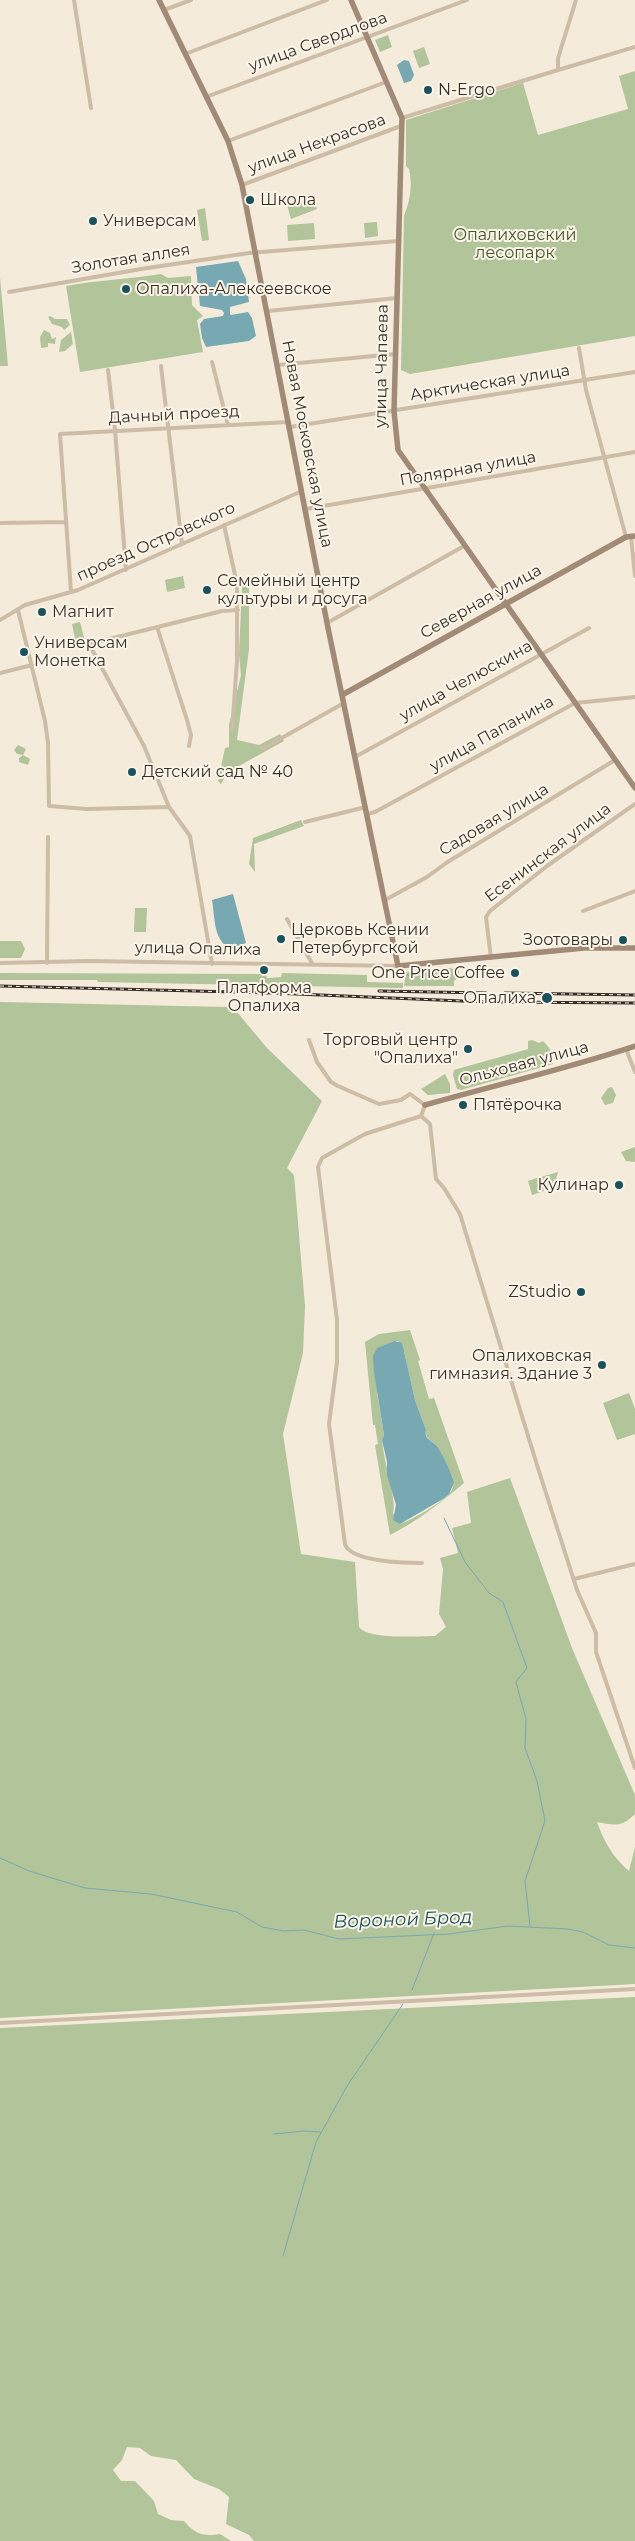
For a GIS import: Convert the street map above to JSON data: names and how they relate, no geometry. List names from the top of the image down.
{
  "streets": {
    "street": [
      "улица Свердлова",
      "улица Некрасова",
      "Золотая аллея",
      "улица Чапаева",
      "Арктическая улица",
      "Дачный проезд",
      "Новая Московская улица",
      "Полярная улица",
      "проезд Островского",
      "Северная улица",
      "улица Челюскина",
      "улица Папанина",
      "Садовая улица",
      "Есенинская улица",
      "улица Опалиха",
      "Ольховая улица"
    ]
  },
  "crossings": [
    ["улица Свердлова", "Новая Московская улица"],
    ["улица Некрасова", "улица Чапаева"],
    ["улица Некрасова", "Новая Московская улица"],
    ["Золотая аллея", "улица Чапаева"],
    ["Золотая аллея", "Новая Московская улица"],
    ["улица Чапаева", "Арктическая улица"],
    ["улица Чапаева", "Полярная улица"],
    ["улица Чапаева", "Северная улица"],
    ["улица Чапаева", "улица Челюскина"],
    ["улица Чапаева", "улица Папанина"],
    ["улица Чапаева", "Садовая улица"],
    ["Арктическая улица", "Дачный проезд"],
    ["Арктическая улица", "Новая Московская улица"],
    ["Дачный проезд", "Новая Московская улица"],
    ["Новая Московская улица", "Полярная улица"],
    ["Новая Московская улица", "проезд Островского"],
    ["Новая Московская улица", "Северная улица"],
    ["Новая Московская улица", "улица Челюскина"],
    ["Новая Московская улица", "улица Папанина"],
    ["Новая Московская улица", "Садовая улица"],
    ["Новая Московская улица", "улица Опалиха"],
    ["Есенинская улица", "улица Опалиха"]
  ],
  "water": ["Вороной Брод"],
  "parks": ["Опалиховский лесопарк"],
  "places": [
    "N-Ergo",
    "Школа",
    "Универсам",
    "Опалиха-Алексеевское",
    "Семейный центр культуры и досуга",
    "Магнит",
    "Универсам Монетка",
    "Детский сад № 40",
    "Церковь Ксении Петербургской",
    "Зоотовары",
    "Платформа Опалиха",
    "One Price Coffee",
    "Опалиха",
    "Торговый центр \"Опалиха\"",
    "Пятёрочка",
    "Кулинар",
    "ZStudio",
    "Опалиховская гимназия. Здание 3"
  ]
}
